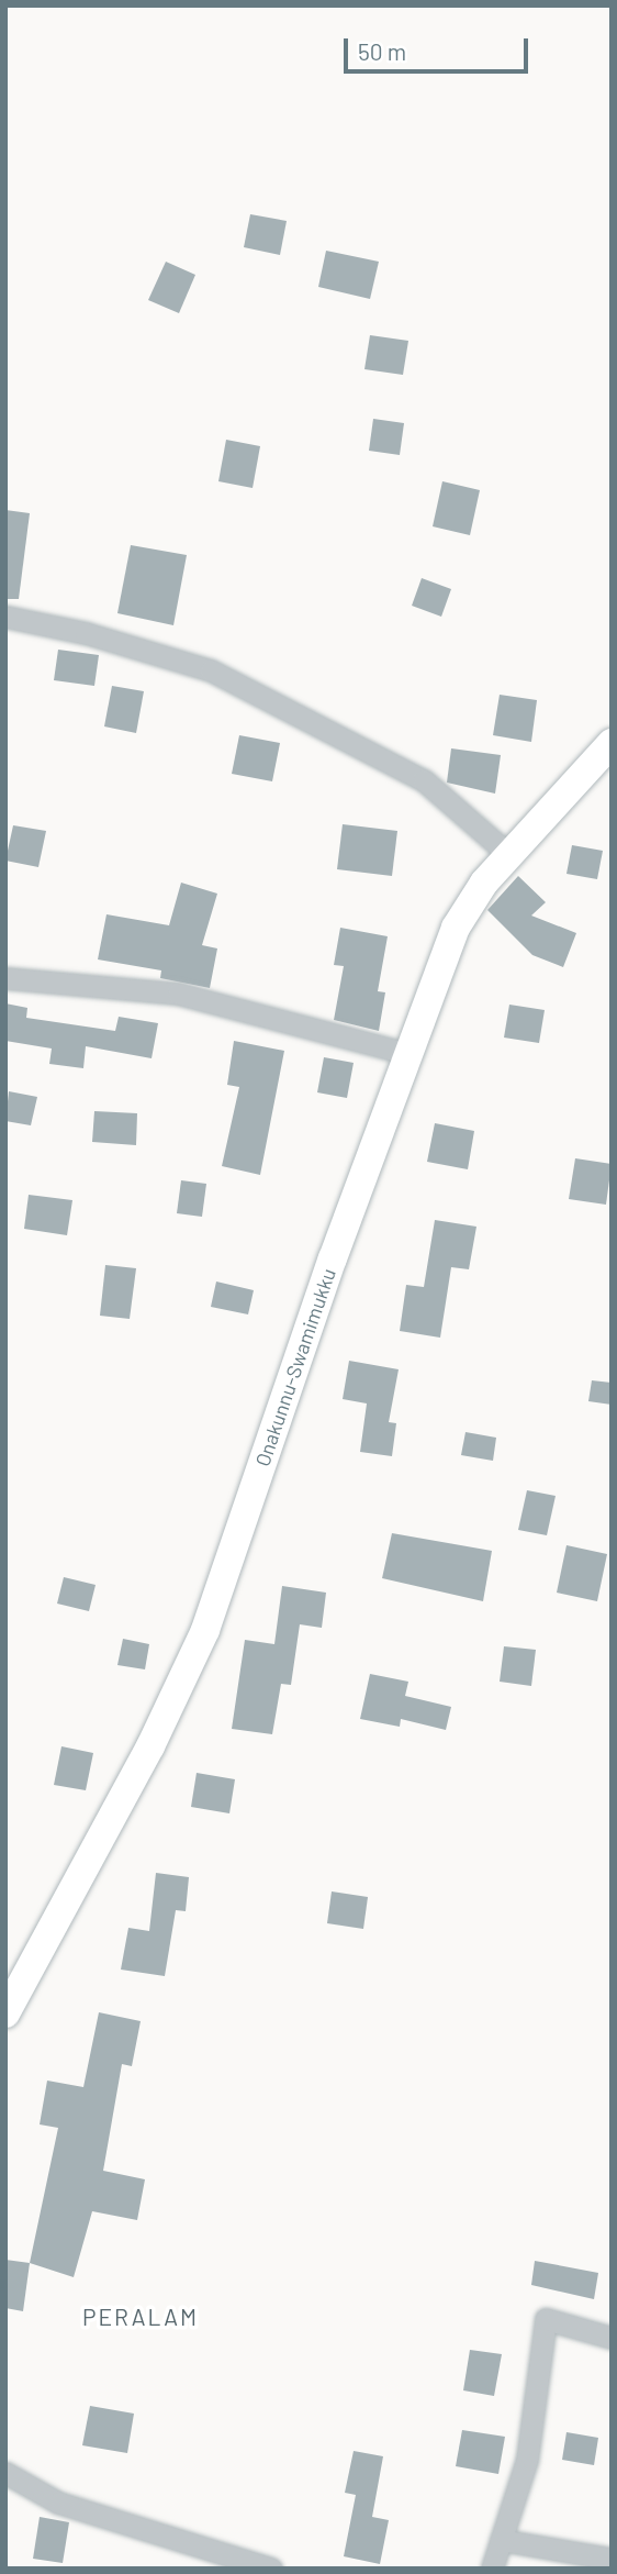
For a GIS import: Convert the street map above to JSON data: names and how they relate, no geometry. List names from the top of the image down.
{
  "streets": {
    "street": ["Onakunnu-Swamimukku"]
  },
  "districts": ["PERALAM"],
  "scale_bar": "50 m"
}
